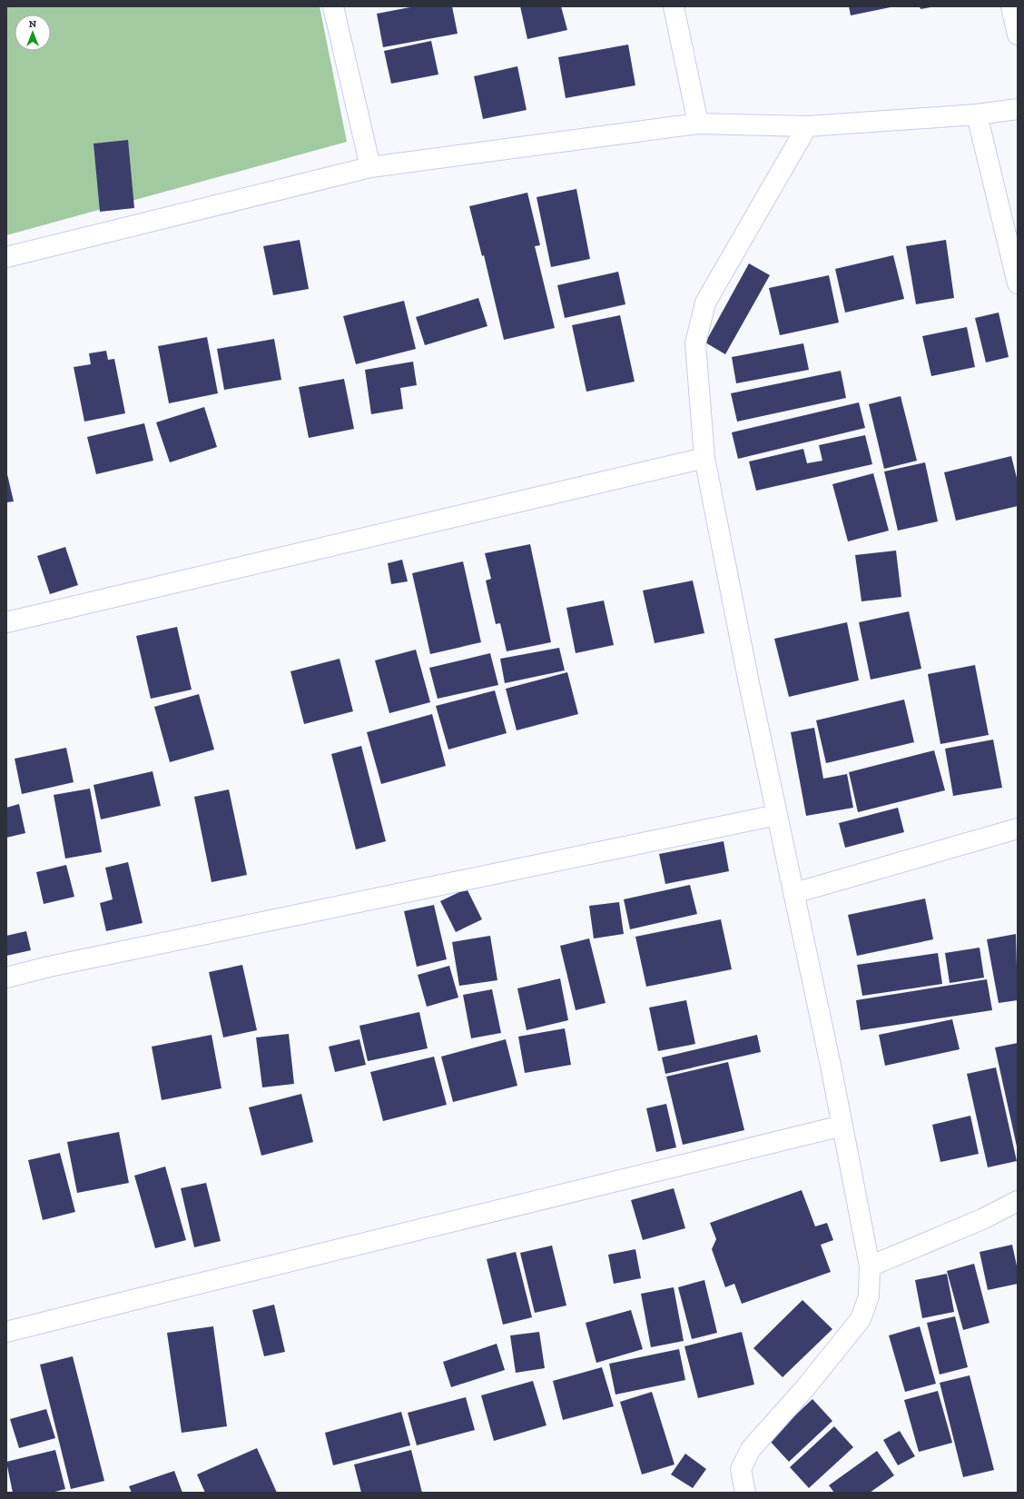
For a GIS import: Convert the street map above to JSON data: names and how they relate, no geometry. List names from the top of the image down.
{
  "north": "top"
}
